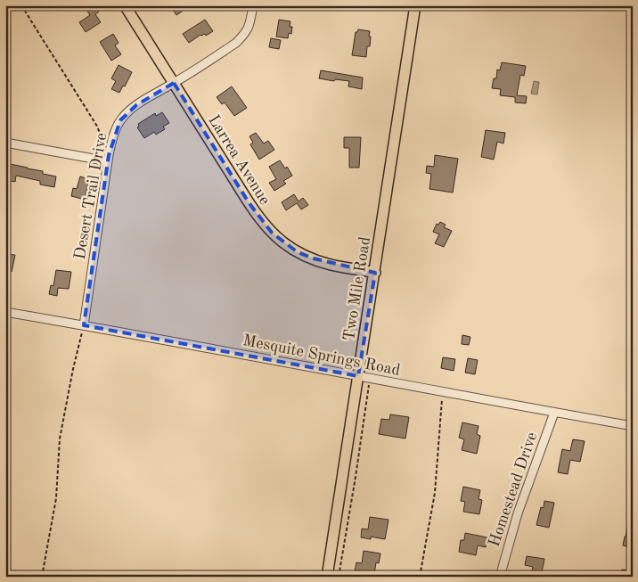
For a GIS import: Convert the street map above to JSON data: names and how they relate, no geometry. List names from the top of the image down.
{
  "streets": {
    "main road": ["Larrea Avenue", "Two Mile Road"],
    "street": ["Desert Trail Drive", "Mesquite Springs Road", "Homestead Drive"]
  },
  "crossings": [
    ["Larrea Avenue", "Desert Trail Drive"],
    ["Larrea Avenue", "Two Mile Road"],
    ["Desert Trail Drive", "Mesquite Springs Road"],
    ["Two Mile Road", "Mesquite Springs Road"],
    ["Mesquite Springs Road", "Homestead Drive"]
  ]
}
